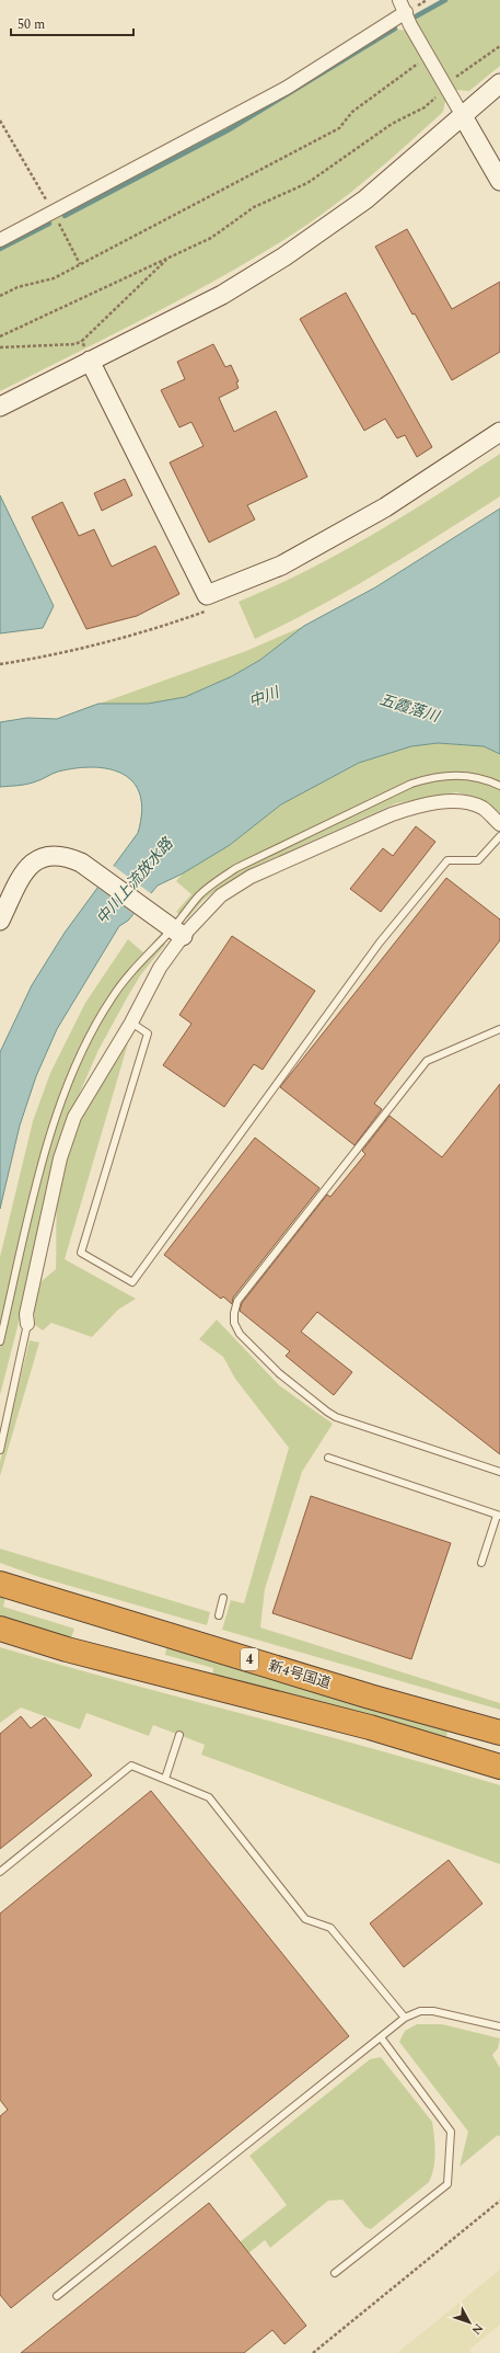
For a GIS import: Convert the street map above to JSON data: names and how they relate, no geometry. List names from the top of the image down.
{
  "streets": {
    "highway": ["4", "新4号国道"]
  },
  "water": ["中川", "五霞落川", "中川上流放水路"],
  "scale_bar": "50 m",
  "north": "bottom right"
}
